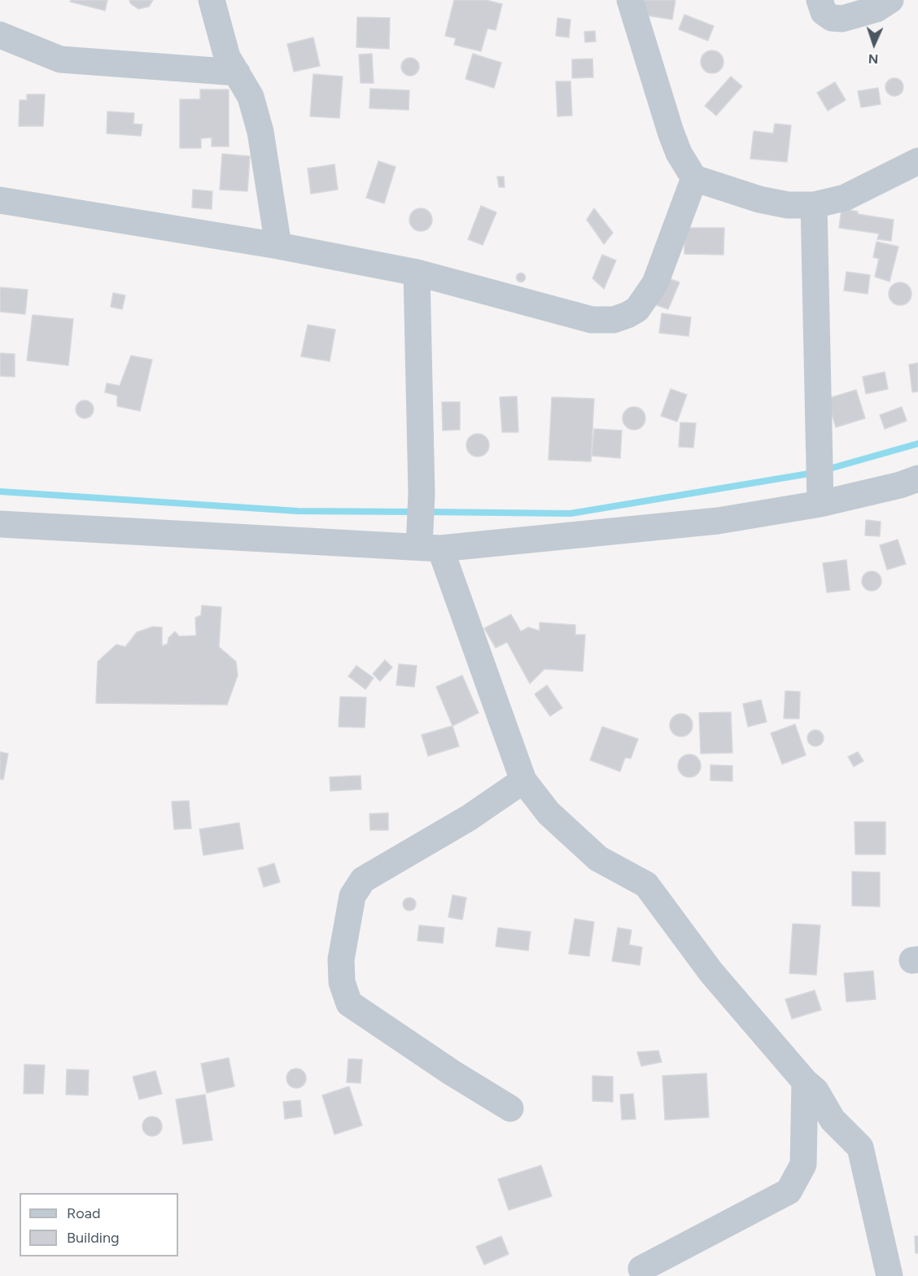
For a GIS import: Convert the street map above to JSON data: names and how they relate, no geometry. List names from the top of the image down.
{
  "legend": ["Road", "Building"],
  "north": "bottom"
}
